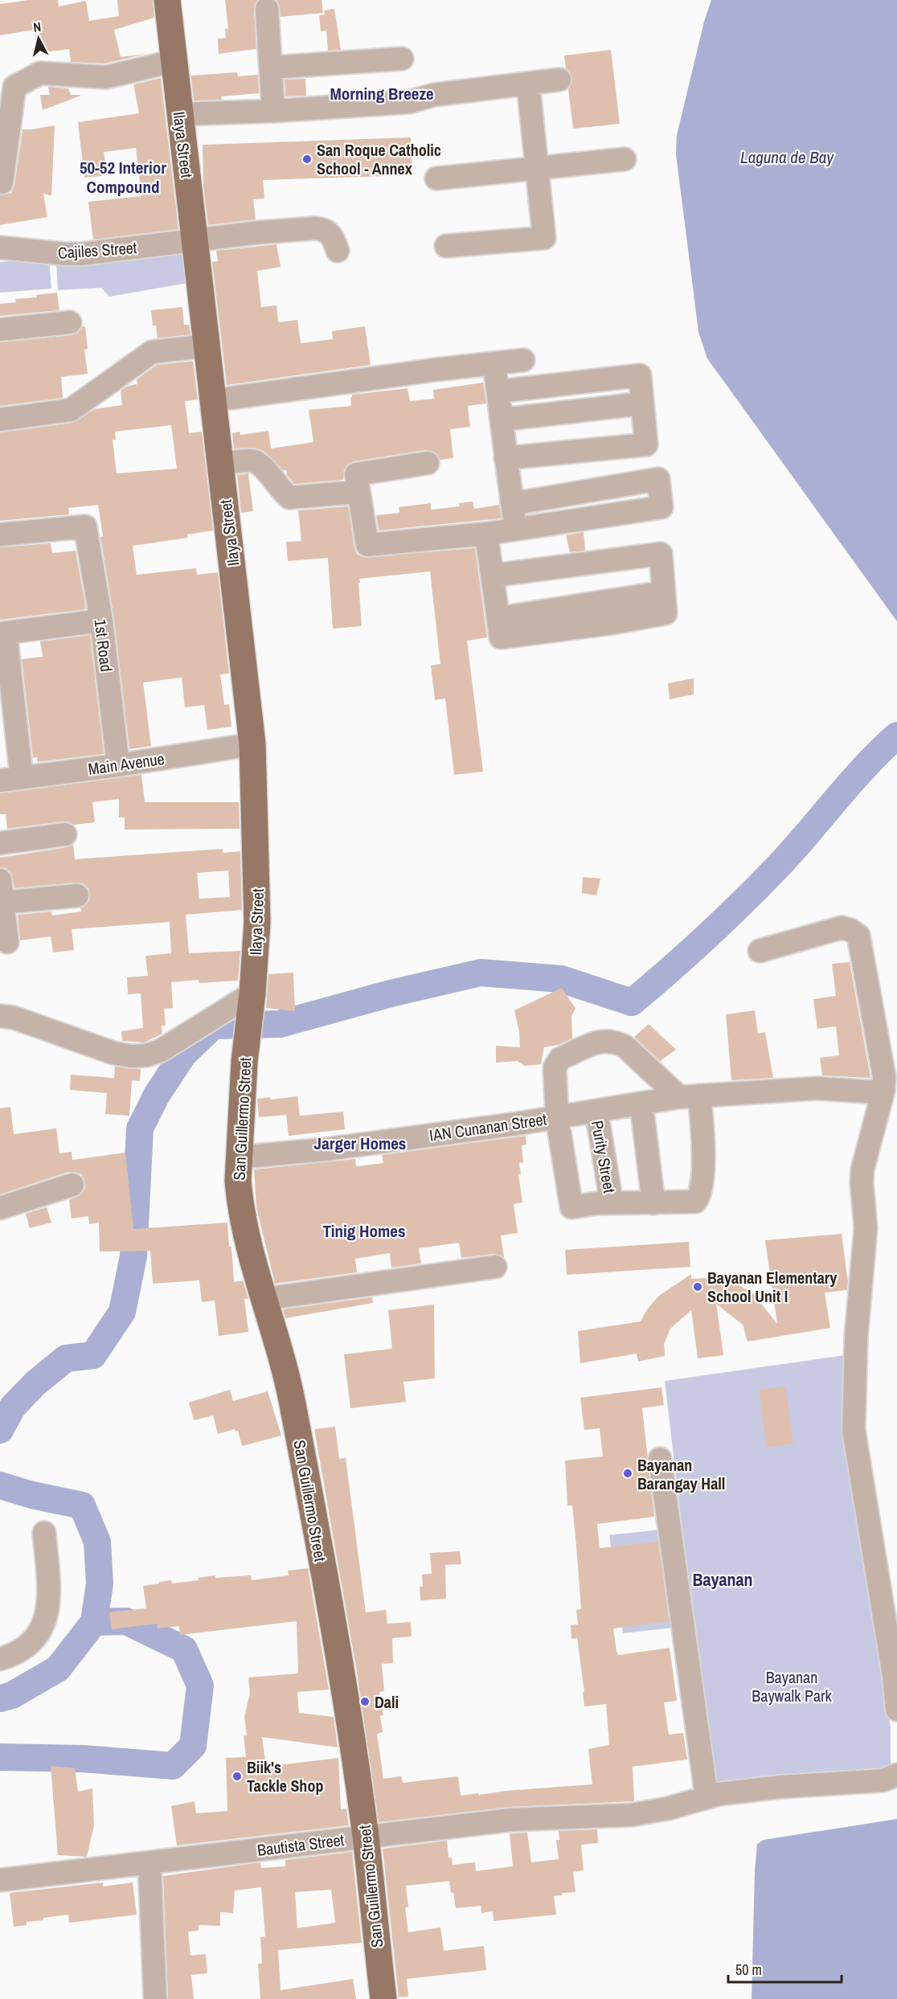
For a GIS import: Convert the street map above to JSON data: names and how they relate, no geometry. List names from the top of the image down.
{
  "streets": {
    "main road": ["Ilaya Street", "San Guillermo Street"],
    "street": [
      "Cajiles Street",
      "1st Road",
      "Main Avenue",
      "IAN Cunanan Street",
      "Purity Street",
      "Bautista Street"
    ]
  },
  "crossings": [
    ["Ilaya Street", "Cajiles Street"],
    ["Ilaya Street", "Main Avenue"],
    ["Ilaya Street", "San Guillermo Street"],
    ["1st Road", "Main Avenue"],
    ["San Guillermo Street", "IAN Cunanan Street"],
    ["San Guillermo Street", "Bautista Street"],
    ["IAN Cunanan Street", "Purity Street"]
  ],
  "districts": [
    "Morning Breeze",
    "50-52 Interior Compound",
    "Jarger Homes",
    "Tinig Homes",
    "Bayanan"
  ],
  "water": ["Laguna de Bay"],
  "parks": ["Bayanan Baywalk Park"],
  "places": [
    "San Roque Catholic School - Annex",
    "Bayanan Elementary School Unit I",
    "Bayanan Barangay Hall",
    "Dali",
    "Biik's Tackle Shop"
  ],
  "scale_bar": "50 m",
  "north": "top"
}
